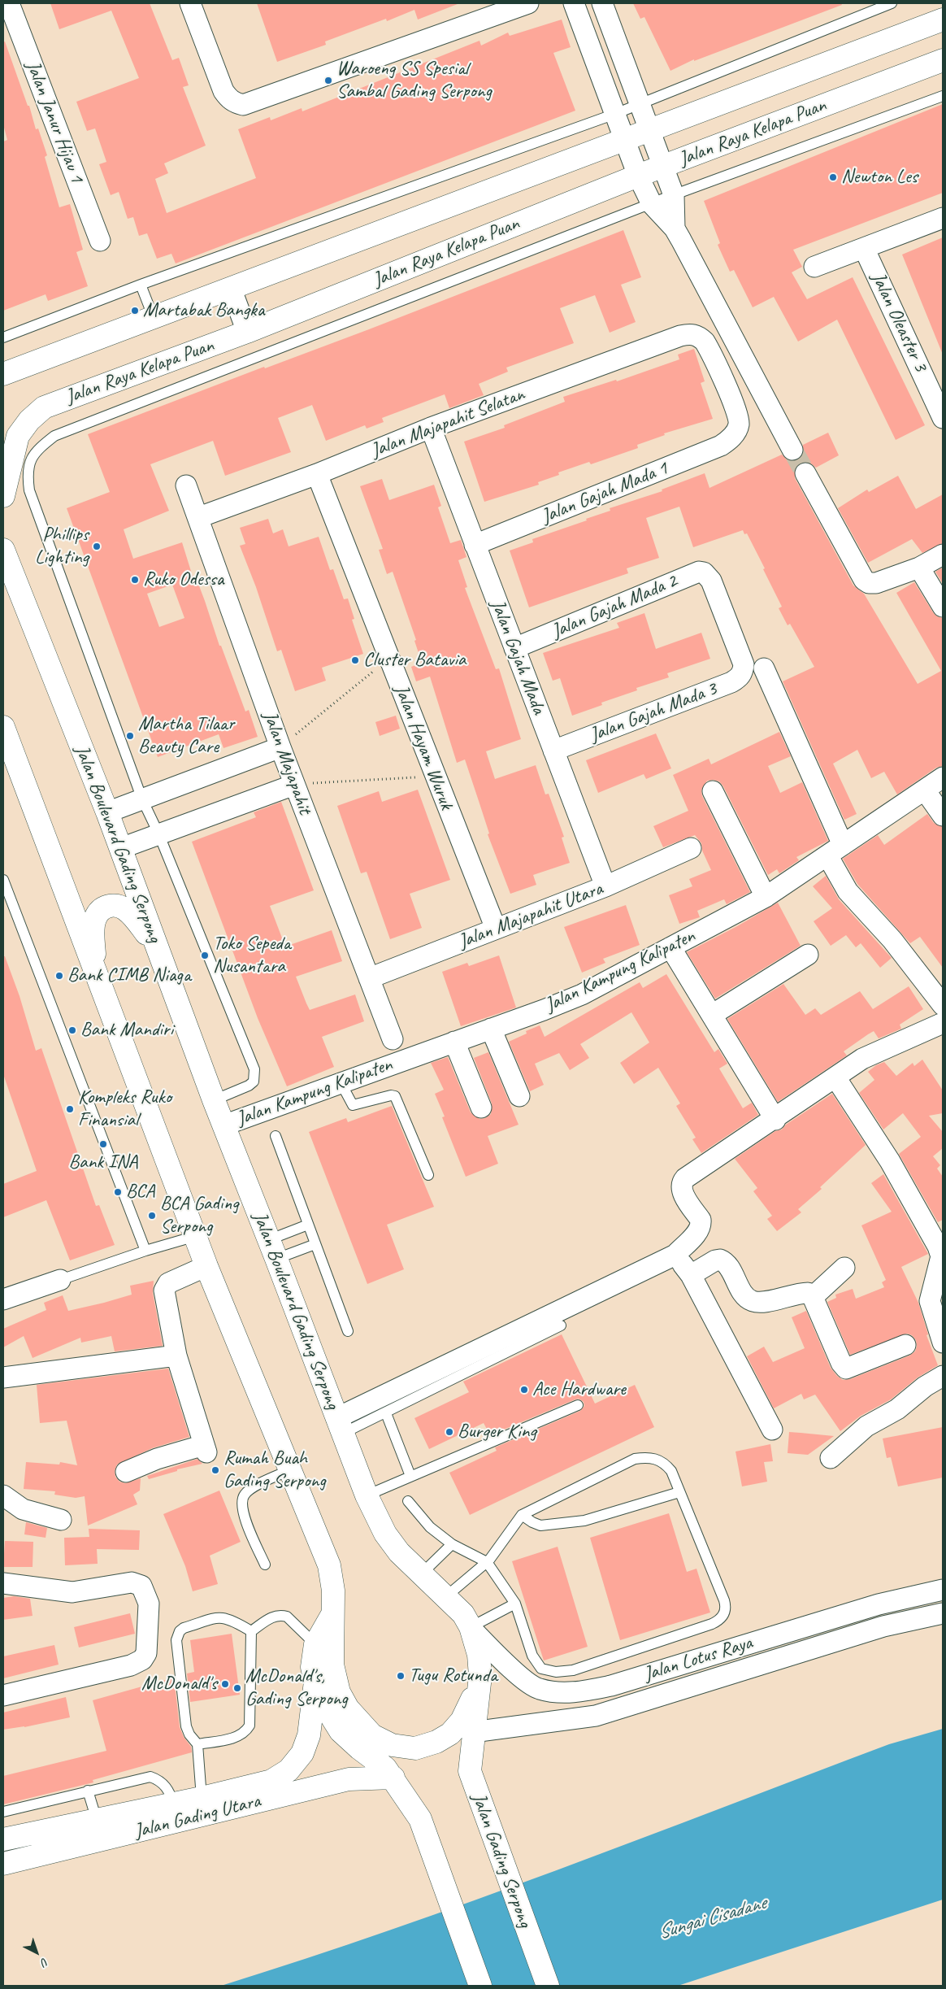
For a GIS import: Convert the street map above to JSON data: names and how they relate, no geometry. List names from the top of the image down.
{
  "streets": {
    "main road": [
      "Jalan Raya Kelapa Puan",
      "Jalan Boulevard Gading Serpong",
      "Jalan Gading Utara",
      "Jalan Gading Serpong"
    ],
    "street": [
      "Jalan Janur Hijau 1",
      "Jalan Oleaster 3",
      "Jalan Majapahit Selatan",
      "Jalan Gajah Mada 1",
      "Jalan Gajah Mada 2",
      "Jalan Gajah Mada",
      "Jalan Gajah Mada 3",
      "Jalan Hayam Wuruk",
      "Jalan Majapahit",
      "Jalan Majapahit Utara",
      "Jalan Kampung Kalipaten",
      "Jalan Lotus Raya"
    ]
  },
  "crossings": [
    ["Jalan Majapahit Selatan", "Jalan Gajah Mada 1"],
    ["Jalan Majapahit Selatan", "Jalan Gajah Mada"],
    ["Jalan Majapahit Selatan", "Jalan Hayam Wuruk"],
    ["Jalan Majapahit Selatan", "Jalan Majapahit"],
    ["Jalan Gajah Mada 1", "Jalan Gajah Mada"],
    ["Jalan Gajah Mada 2", "Jalan Gajah Mada"],
    ["Jalan Gajah Mada 2", "Jalan Gajah Mada 3"],
    ["Jalan Gajah Mada", "Jalan Gajah Mada 3"],
    ["Jalan Gajah Mada", "Jalan Majapahit Utara"],
    ["Jalan Hayam Wuruk", "Jalan Majapahit Utara"],
    ["Jalan Majapahit", "Jalan Majapahit Utara"],
    ["Jalan Boulevard Gading Serpong", "Jalan Kampung Kalipaten"],
    ["Jalan Boulevard Gading Serpong", "Jalan Lotus Raya"],
    ["Jalan Boulevard Gading Serpong", "Jalan Gading Serpong"],
    ["Jalan Lotus Raya", "Jalan Gading Serpong"]
  ],
  "water": ["Sungai Cisadane"],
  "places": [
    "Waroeng SS Spesial Sambal Gading Serpong",
    "Newton Les",
    "Martabak Bangka",
    "Phillips Lighting",
    "Ruko Odessa",
    "Cluster Batavia",
    "Martha Tilaar Beauty Care",
    "Toko Sepeda Nusantara",
    "Bank CIMB Niaga",
    "Bank Mandiri",
    "Kompleks Ruko Finansial",
    "Bank INA",
    "BCA",
    "BCA Gading Serpong",
    "Ace Hardware",
    "Burger King",
    "Rumah Buah Gading Serpong",
    "Tugu Rotunda",
    "McDonald's",
    "McDonald's, Gading Serpong"
  ],
  "north": "bottom right"
}
